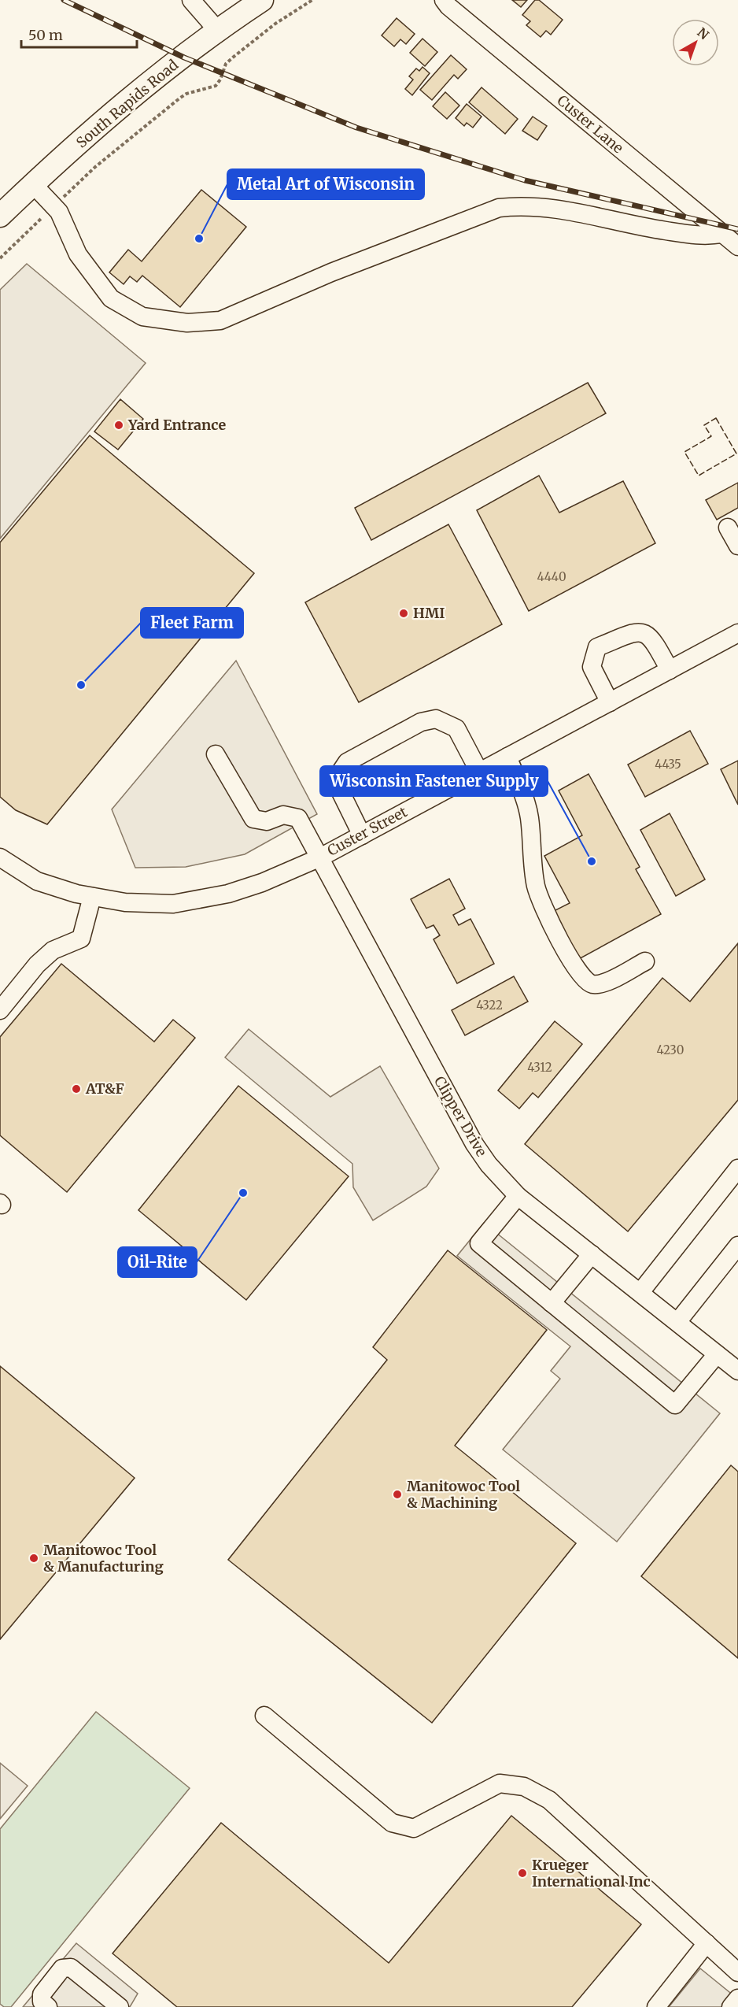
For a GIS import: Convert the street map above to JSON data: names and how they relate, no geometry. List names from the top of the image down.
{
  "streets": {
    "main road": ["South Rapids Road"],
    "street": ["Custer Lane", "Custer Street", "Clipper Drive"]
  },
  "crossings": [
    ["Custer Street", "Clipper Drive"]
  ],
  "places": [
    "Metal Art of Wisconsin",
    "Yard Entrance",
    "HMI",
    "Fleet Farm",
    "Wisconsin Fastener Supply",
    "AT&F",
    "Oil-Rite",
    "Manitowoc Tool & Machining",
    "Manitowoc Tool & Manufacturing",
    "Krueger International Inc"
  ],
  "house_numbers": [
    "4440",
    "4435",
    "4322",
    "4230",
    "4312"
  ],
  "scale_bar": "50 m",
  "north": "top right"
}
